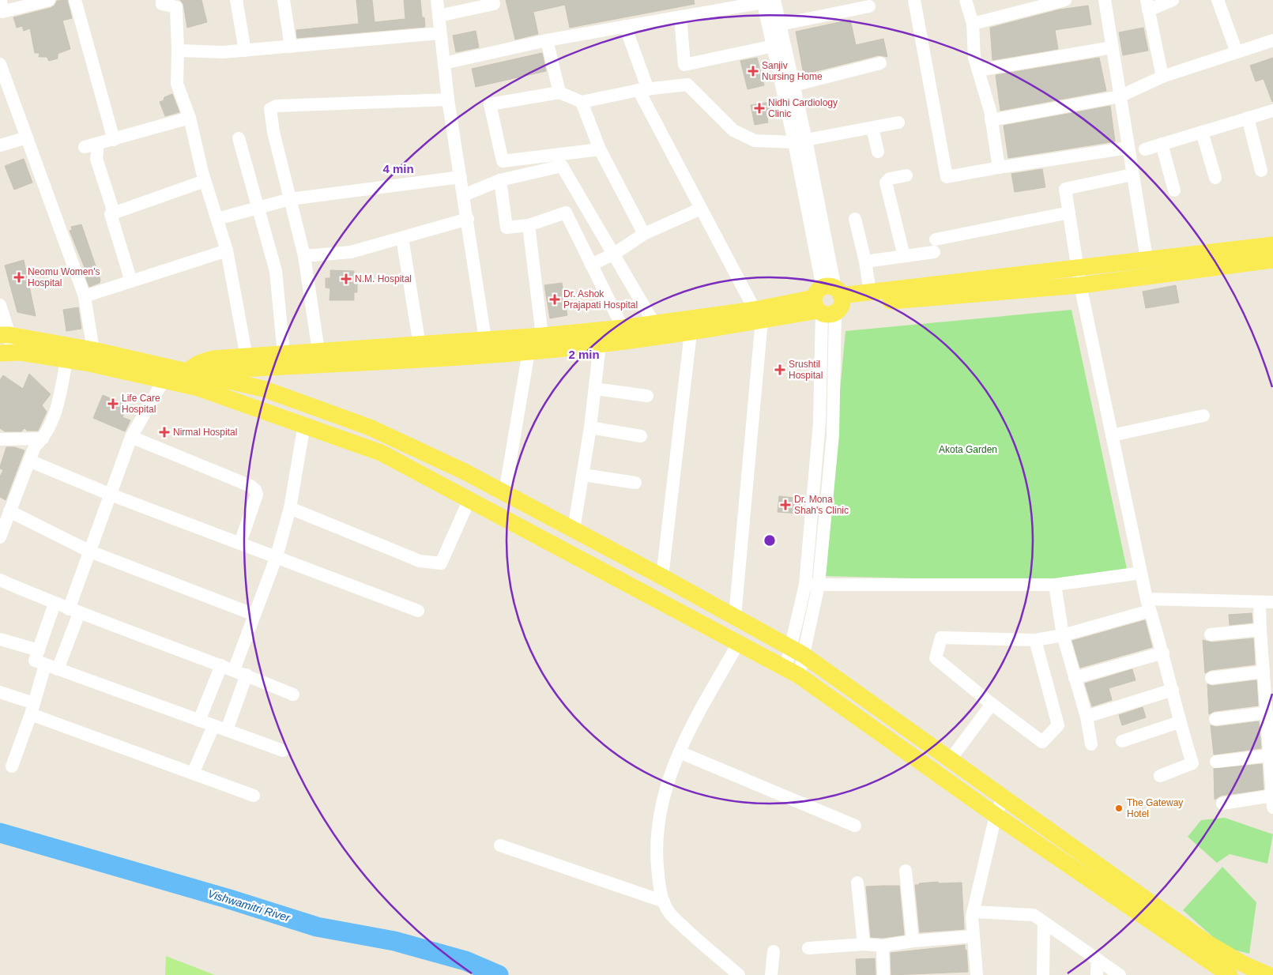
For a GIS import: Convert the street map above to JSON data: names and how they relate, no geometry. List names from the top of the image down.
{
  "water": ["Vishwamitri River"],
  "parks": ["Akota Garden"],
  "places": {
    "health": [
      "Sanjiv Nursing Home",
      "Nidhi Cardiology Clinic",
      "Neomu Women's Hospital",
      "N.M. Hospital",
      "Dr. Ashok Prajapati Hospital",
      "Srushtil Hospital",
      "Life Care Hospital",
      "Nirmal Hospital",
      "Dr. Mona Shah's Clinic"
    ],
    "other": ["The Gateway Hotel"]
  },
  "rings": ["4 min", "2 min"]
}
